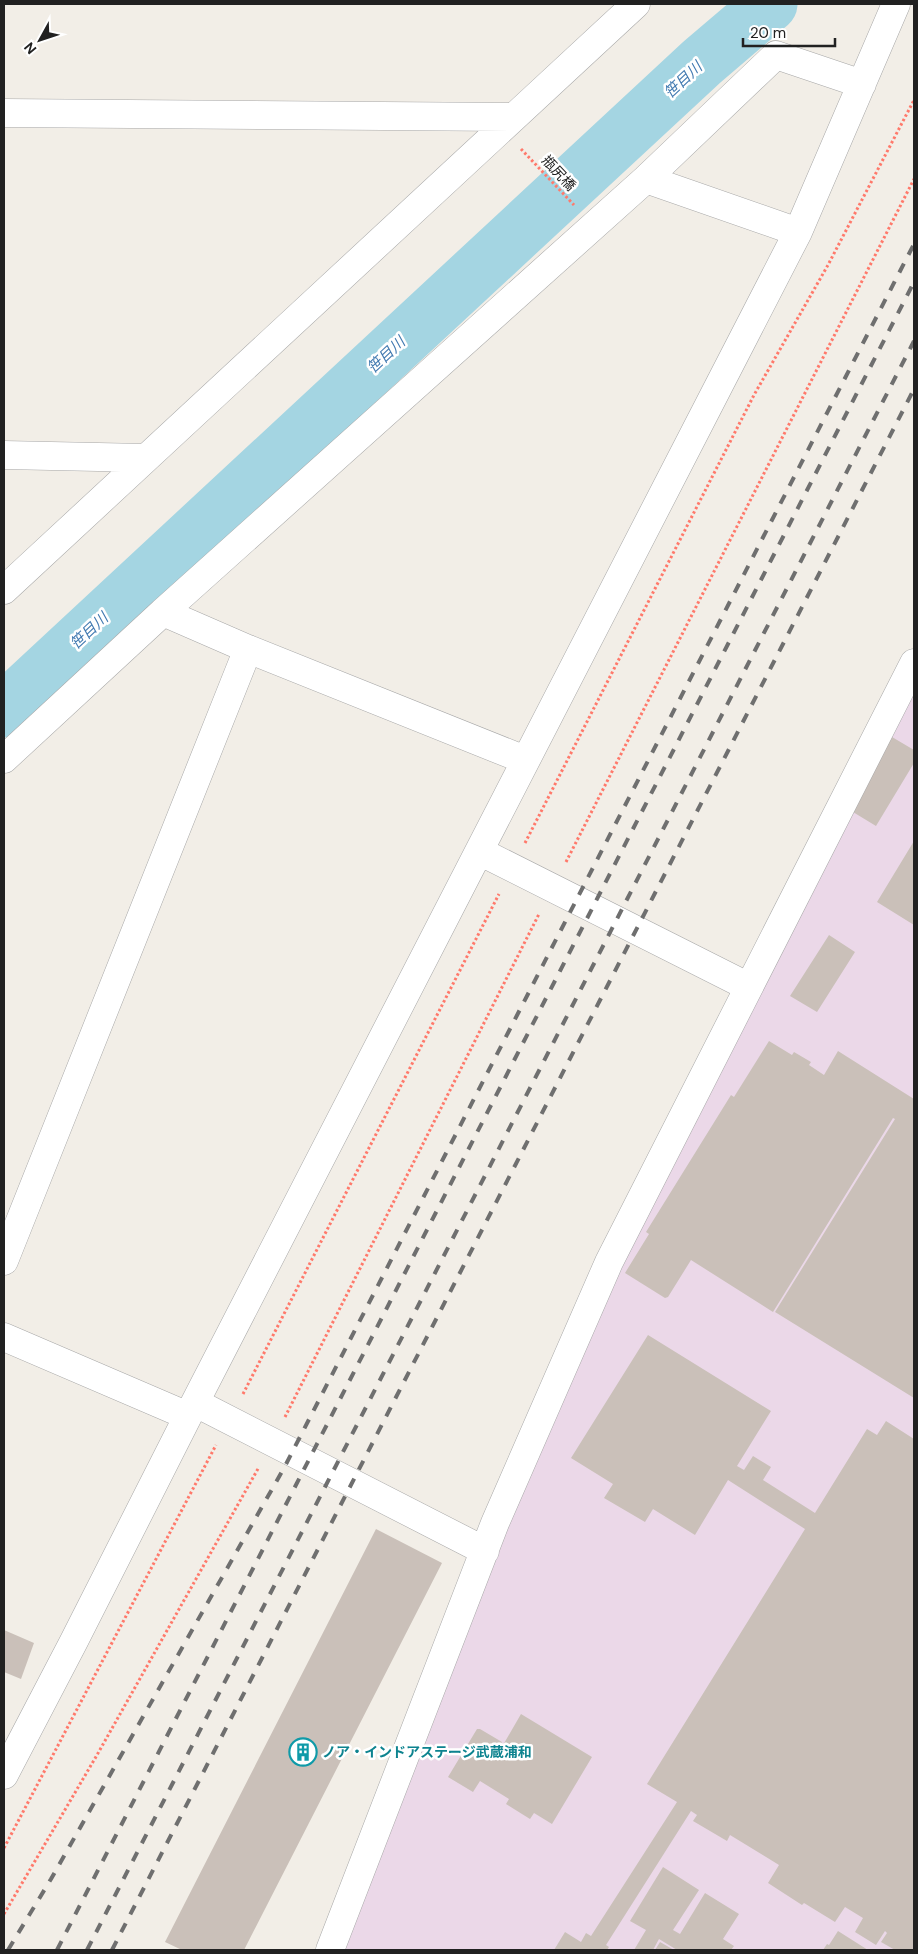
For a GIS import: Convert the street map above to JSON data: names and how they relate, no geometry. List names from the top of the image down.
{
  "streets": {
    "path": ["瓶尻橋"]
  },
  "water": ["笹目川"],
  "places": {
    "building": ["ノア・インドアステージ武蔵浦和"]
  },
  "scale_bar": "20 m",
  "north": "bottom left"
}
